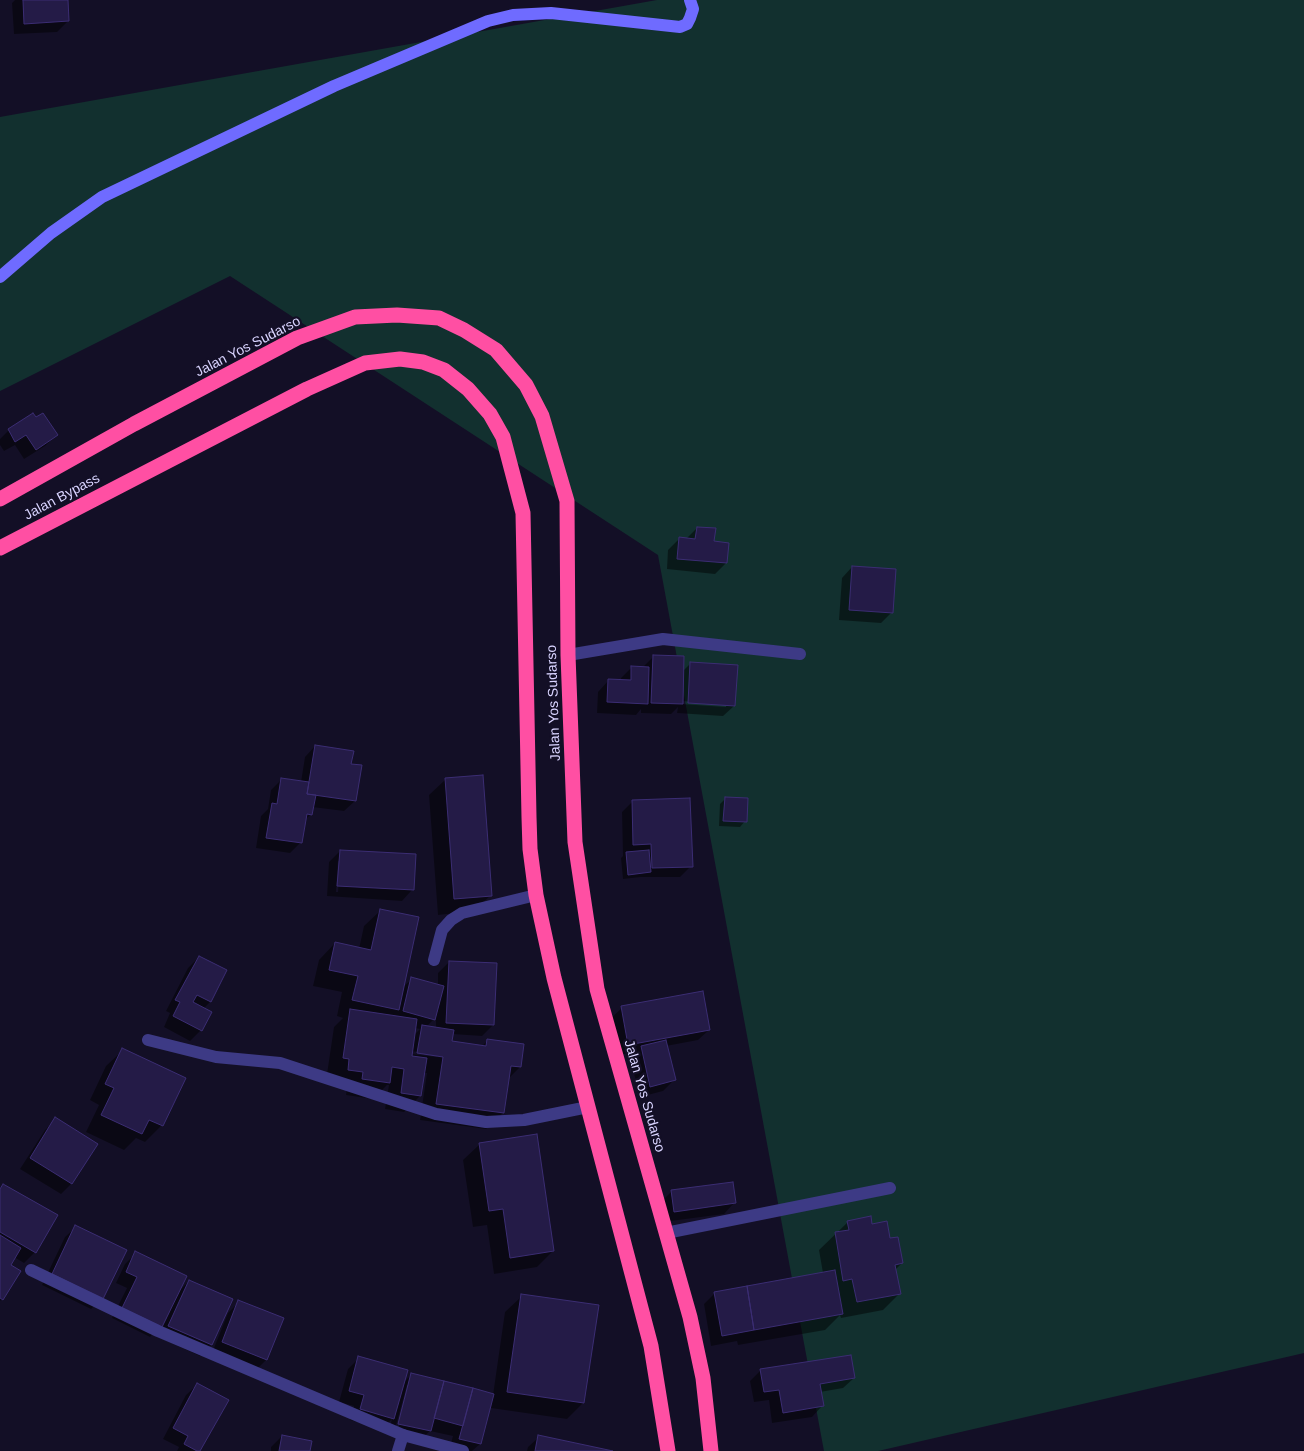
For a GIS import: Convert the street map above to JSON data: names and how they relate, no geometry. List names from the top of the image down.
{
  "streets": {
    "highway": ["Jalan Yos Sudarso", "Jalan Bypass"]
  },
  "crossings": [
    ["Jalan Yos Sudarso", "Jalan Bypass"]
  ]
}
